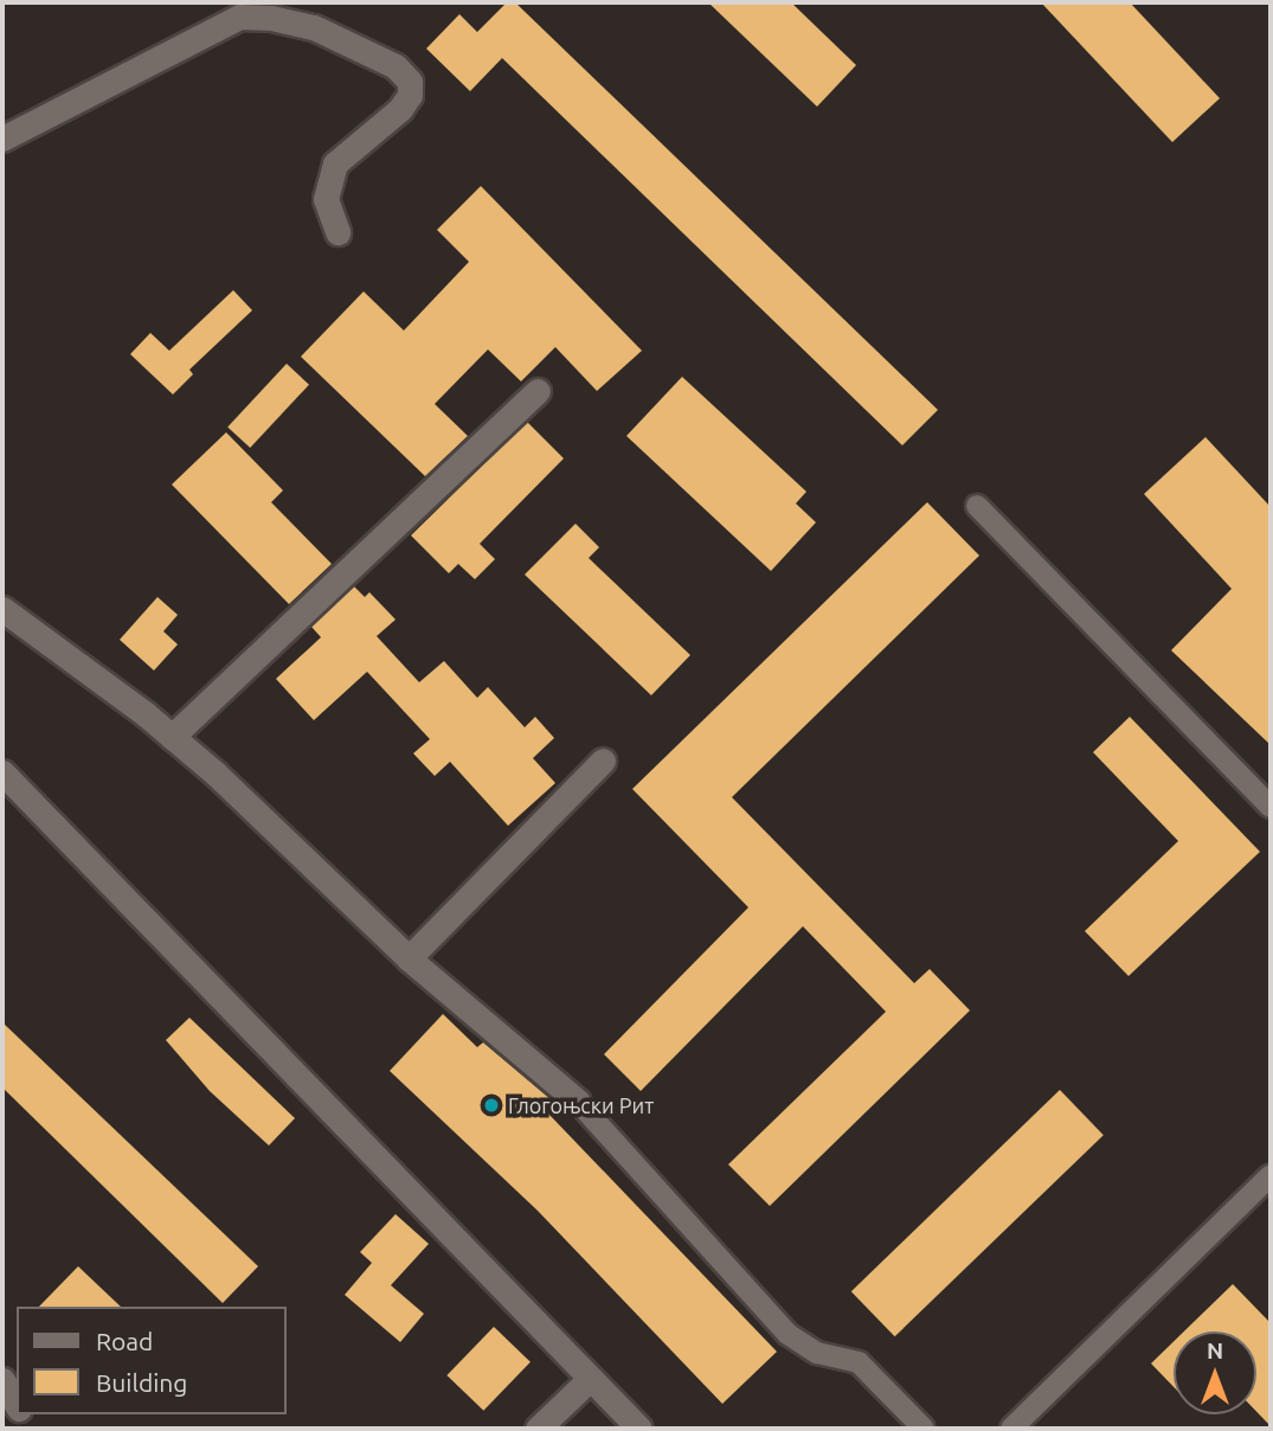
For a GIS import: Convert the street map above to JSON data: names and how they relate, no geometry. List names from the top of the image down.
{
  "places": ["Глогоњски Рит"],
  "legend": ["Road", "Building"],
  "north": "top"
}
